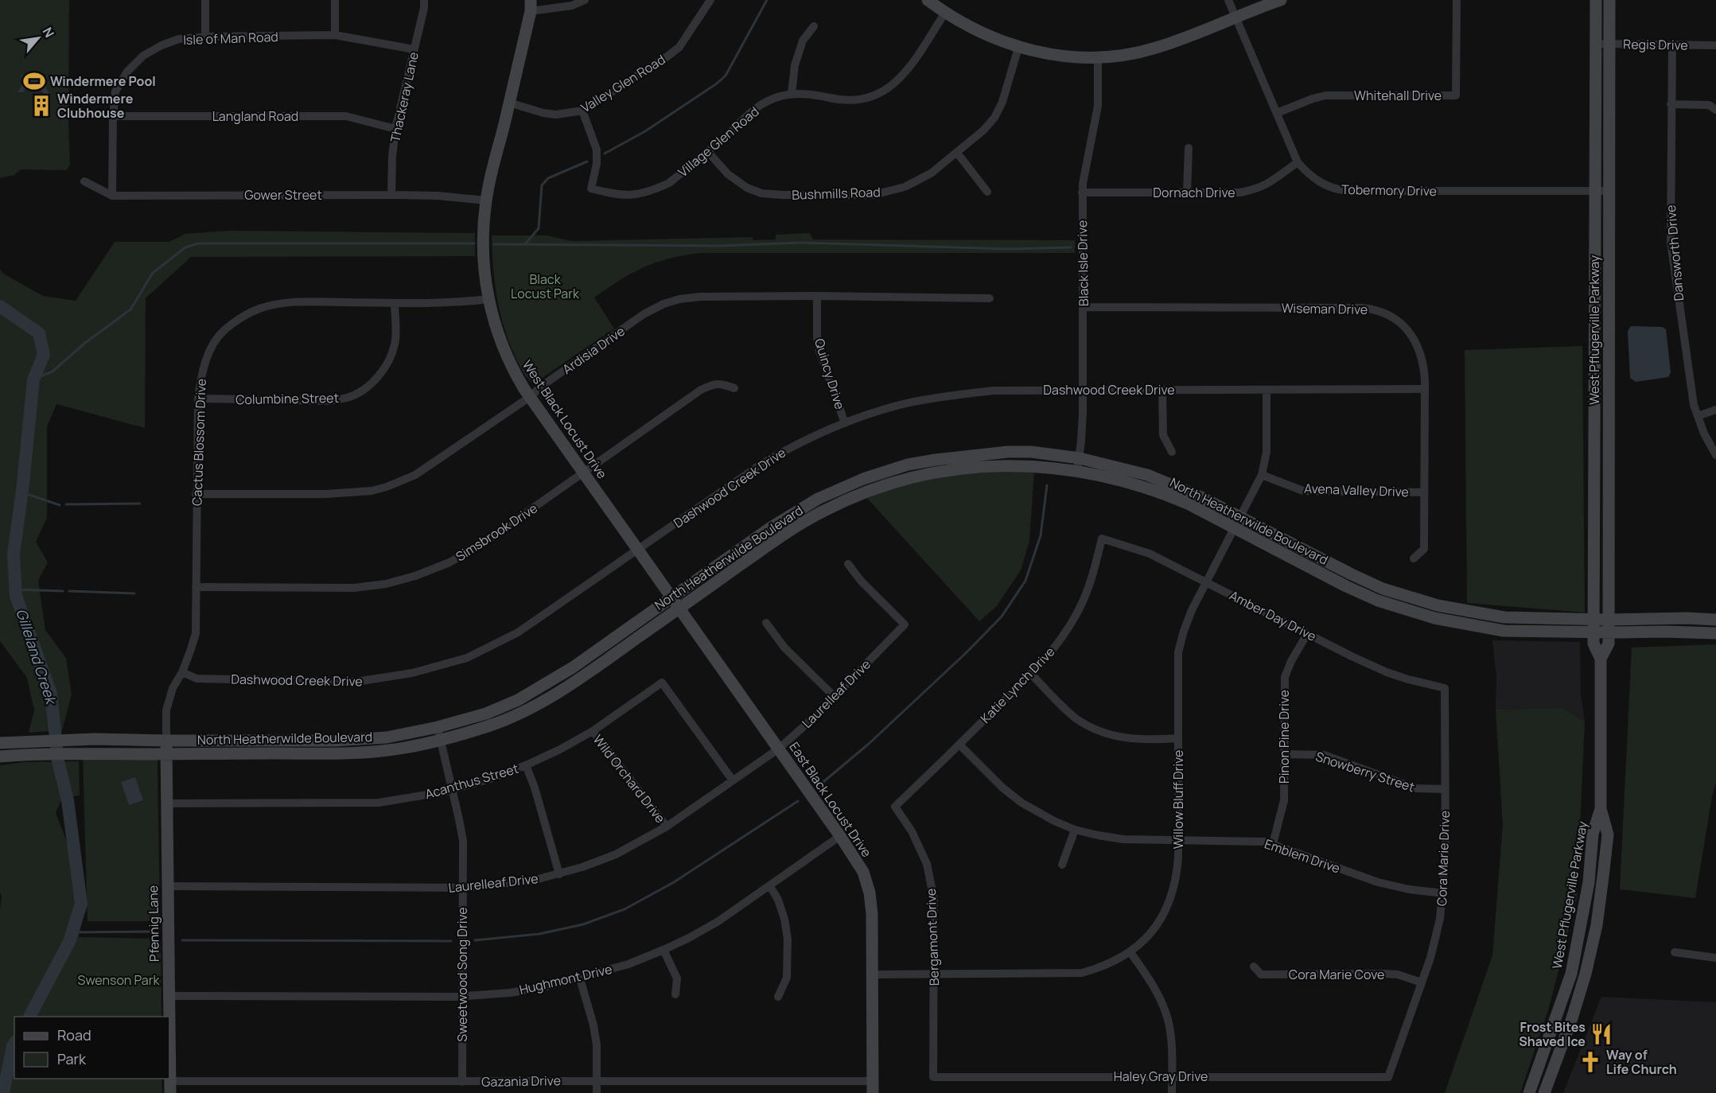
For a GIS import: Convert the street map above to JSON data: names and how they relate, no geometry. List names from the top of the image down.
{
  "streets": {
    "main road": [
      "West Pflugerville Parkway",
      "West Black Locust Drive",
      "North Heatherwilde Boulevard",
      "East Black Locust Drive",
      "Pfennig Lane"
    ],
    "street": [
      "Isle of Man Road",
      "Regis Drive",
      "Valley Glen Road",
      "Whitehall Drive",
      "Thackeray Lane",
      "Langland Road",
      "Village Glen Road",
      "Tobermory Drive",
      "Dornach Drive",
      "Bushmills Road",
      "Gower Street",
      "Dansworth Drive",
      "Black Isle Drive",
      "Wiseman Drive",
      "Ardisia Drive",
      "Quincy Drive",
      "Dashwood Creek Drive",
      "Columbine Street",
      "Cactus Blossom Drive",
      "Avena Valley Drive",
      "Simsbrook Drive",
      "Amber Day Drive",
      "Katie Lynch Drive",
      "Laurelleaf Drive",
      "Pinon Pine Drive",
      "Snowberry Street",
      "Wild Orchard Drive",
      "Acanthus Street",
      "Willow Bluff Drive",
      "Emblem Drive",
      "Cora Marie Drive",
      "Bergamont Drive",
      "Sweetwood Song Drive",
      "Cora Marie Cove",
      "Hughmont Drive",
      "Haley Gray Drive",
      "Gazania Drive"
    ]
  },
  "crossings": [
    ["Isle of Man Road", "Thackeray Lane"],
    ["Isle of Man Road", "Langland Road"],
    ["Isle of Man Road", "Gower Street"],
    ["Regis Drive", "Dansworth Drive"],
    ["Regis Drive", "West Pflugerville Parkway"],
    ["Valley Glen Road", "Village Glen Road"],
    ["Valley Glen Road", "West Black Locust Drive"],
    ["Whitehall Drive", "Tobermory Drive"],
    ["Thackeray Lane", "Langland Road"],
    ["Thackeray Lane", "Gower Street"],
    ["Village Glen Road", "Bushmills Road"],
    ["Tobermory Drive", "Dornach Drive"],
    ["Tobermory Drive", "West Pflugerville Parkway"],
    ["Dornach Drive", "Black Isle Drive"],
    ["Gower Street", "West Black Locust Drive"],
    ["Black Isle Drive", "Wiseman Drive"],
    ["Black Isle Drive", "Dashwood Creek Drive"],
    ["Black Isle Drive", "North Heatherwilde Boulevard"],
    ["Wiseman Drive", "Dashwood Creek Drive"],
    ["Wiseman Drive", "Avena Valley Drive"],
    ["West Pflugerville Parkway", "North Heatherwilde Boulevard"],
    ["Ardisia Drive", "Quincy Drive"],
    ["Ardisia Drive", "West Black Locust Drive"],
    ["Ardisia Drive", "Cactus Blossom Drive"],
    ["Quincy Drive", "Dashwood Creek Drive"],
    ["Dashwood Creek Drive", "West Black Locust Drive"],
    ["Dashwood Creek Drive", "Cactus Blossom Drive"],
    ["Dashwood Creek Drive", "Willow Bluff Drive"],
    ["Columbine Street", "Cactus Blossom Drive"],
    ["West Black Locust Drive", "Cactus Blossom Drive"],
    ["West Black Locust Drive", "North Heatherwilde Boulevard"],
    ["West Black Locust Drive", "Simsbrook Drive"],
    ["West Black Locust Drive", "East Black Locust Drive"],
    ["Cactus Blossom Drive", "North Heatherwilde Boulevard"],
    ["Cactus Blossom Drive", "Simsbrook Drive"],
    ["Cactus Blossom Drive", "Pfennig Lane"],
    ["Avena Valley Drive", "Willow Bluff Drive"],
    ["North Heatherwilde Boulevard", "East Black Locust Drive"],
    ["North Heatherwilde Boulevard", "Willow Bluff Drive"],
    ["North Heatherwilde Boulevard", "Pfennig Lane"],
    ["North Heatherwilde Boulevard", "Sweetwood Song Drive"],
    ["Amber Day Drive", "Katie Lynch Drive"],
    ["Amber Day Drive", "Pinon Pine Drive"],
    ["Amber Day Drive", "Willow Bluff Drive"],
    ["Amber Day Drive", "Cora Marie Drive"],
    ["Katie Lynch Drive", "Emblem Drive"],
    ["Katie Lynch Drive", "Bergamont Drive"],
    ["Laurelleaf Drive", "Wild Orchard Drive"],
    ["Laurelleaf Drive", "Acanthus Street"],
    ["Laurelleaf Drive", "East Black Locust Drive"],
    ["Laurelleaf Drive", "Pfennig Lane"],
    ["Laurelleaf Drive", "Sweetwood Song Drive"],
    ["Pinon Pine Drive", "Snowberry Street"],
    ["Pinon Pine Drive", "Emblem Drive"],
    ["Snowberry Street", "Cora Marie Drive"],
    ["Wild Orchard Drive", "Acanthus Street"],
    ["Acanthus Street", "Pfennig Lane"],
    ["Acanthus Street", "Sweetwood Song Drive"],
    ["East Black Locust Drive", "Willow Bluff Drive"],
    ["East Black Locust Drive", "Hughmont Drive"],
    ["East Black Locust Drive", "Gazania Drive"],
    ["Willow Bluff Drive", "Emblem Drive"],
    ["Willow Bluff Drive", "Bergamont Drive"],
    ["Emblem Drive", "Cora Marie Drive"],
    ["Cora Marie Drive", "Cora Marie Cove"],
    ["Cora Marie Drive", "Haley Gray Drive"],
    ["Pfennig Lane", "Hughmont Drive"],
    ["Pfennig Lane", "Gazania Drive"],
    ["Bergamont Drive", "Haley Gray Drive"],
    ["Sweetwood Song Drive", "Hughmont Drive"],
    ["Sweetwood Song Drive", "Gazania Drive"]
  ],
  "water": ["Gilleland Creek"],
  "parks": ["Black Locust Park", "Swenson Park"],
  "places": {
    "sports": ["Windermere Pool"],
    "building": ["Windermere Clubhouse"],
    "restaurant": ["Frost Bites Shaved Ice"],
    "church": ["Way of Life Church"]
  },
  "legend": ["Road", "Park"],
  "north": "top right"
}
